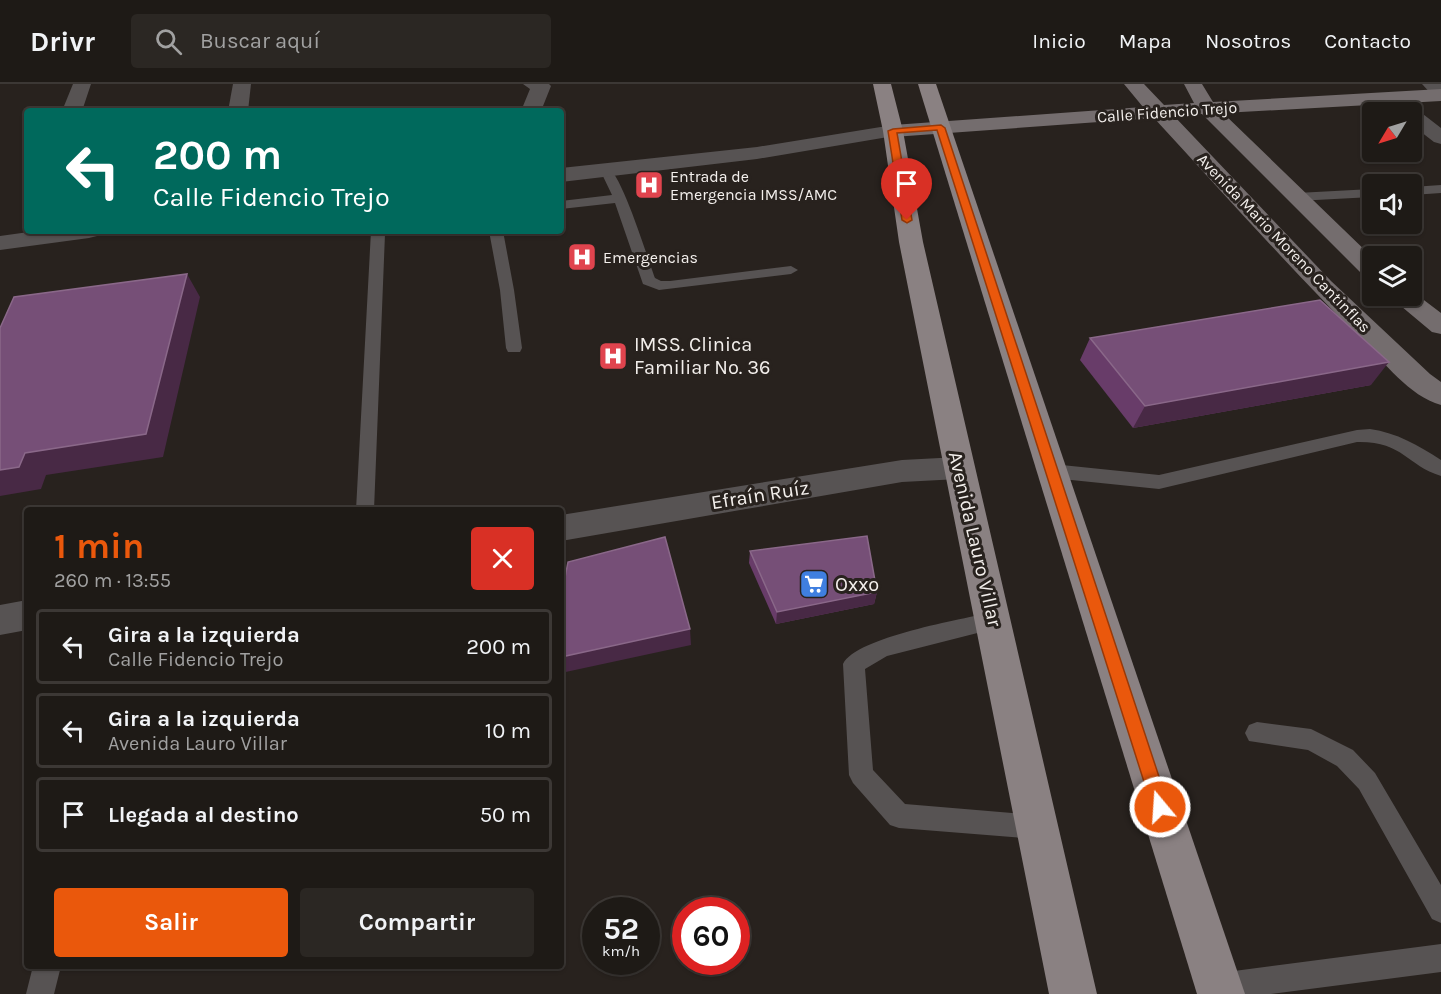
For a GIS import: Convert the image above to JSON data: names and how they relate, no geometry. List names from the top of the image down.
{
  "streets": {
    "main road": ["Calle Fidencio Trejo", "Avenida Mario Moreno Cantinflas", "Avenida Lauro Villar"],
    "street": ["Efraín Ruíz"]
  },
  "crossings": [
    ["Calle Fidencio Trejo", "Avenida Mario Moreno Cantinflas"],
    ["Calle Fidencio Trejo", "Avenida Lauro Villar"],
    ["Efraín Ruíz", "Avenida Lauro Villar"]
  ],
  "places": {
    "hospital": ["Entrada de Emergencia IMSS/AMC", "Emergencias", "IMSS. Clinica Familiar No. 36"],
    "supermarket": ["Oxxo"]
  },
  "north": "bottom left",
  "page": {
    "header": "Drivr",
    "search": "Buscar aquí",
    "nav": [
      "Inicio",
      "Mapa",
      "Nosotros",
      "Contacto"
    ],
    "turn": ["200 m", "Calle Fidencio Trejo"],
    "heading": ["1 min", "260 m · 13:55"],
    "list": [
      {
        "name": "Gira a la izquierda",
        "note": "Calle Fidencio Trejo",
        "value": "200 m"
      },
      {
        "name": "Gira a la izquierda",
        "note": "Avenida Lauro Villar",
        "value": "10 m"
      },
      {
        "name": "Llegada al destino",
        "value": "50 m"
      }
    ],
    "buttons": ["Salir", "Compartir"],
    "speed": "52 km/h",
    "limit": "60"
  }
}
